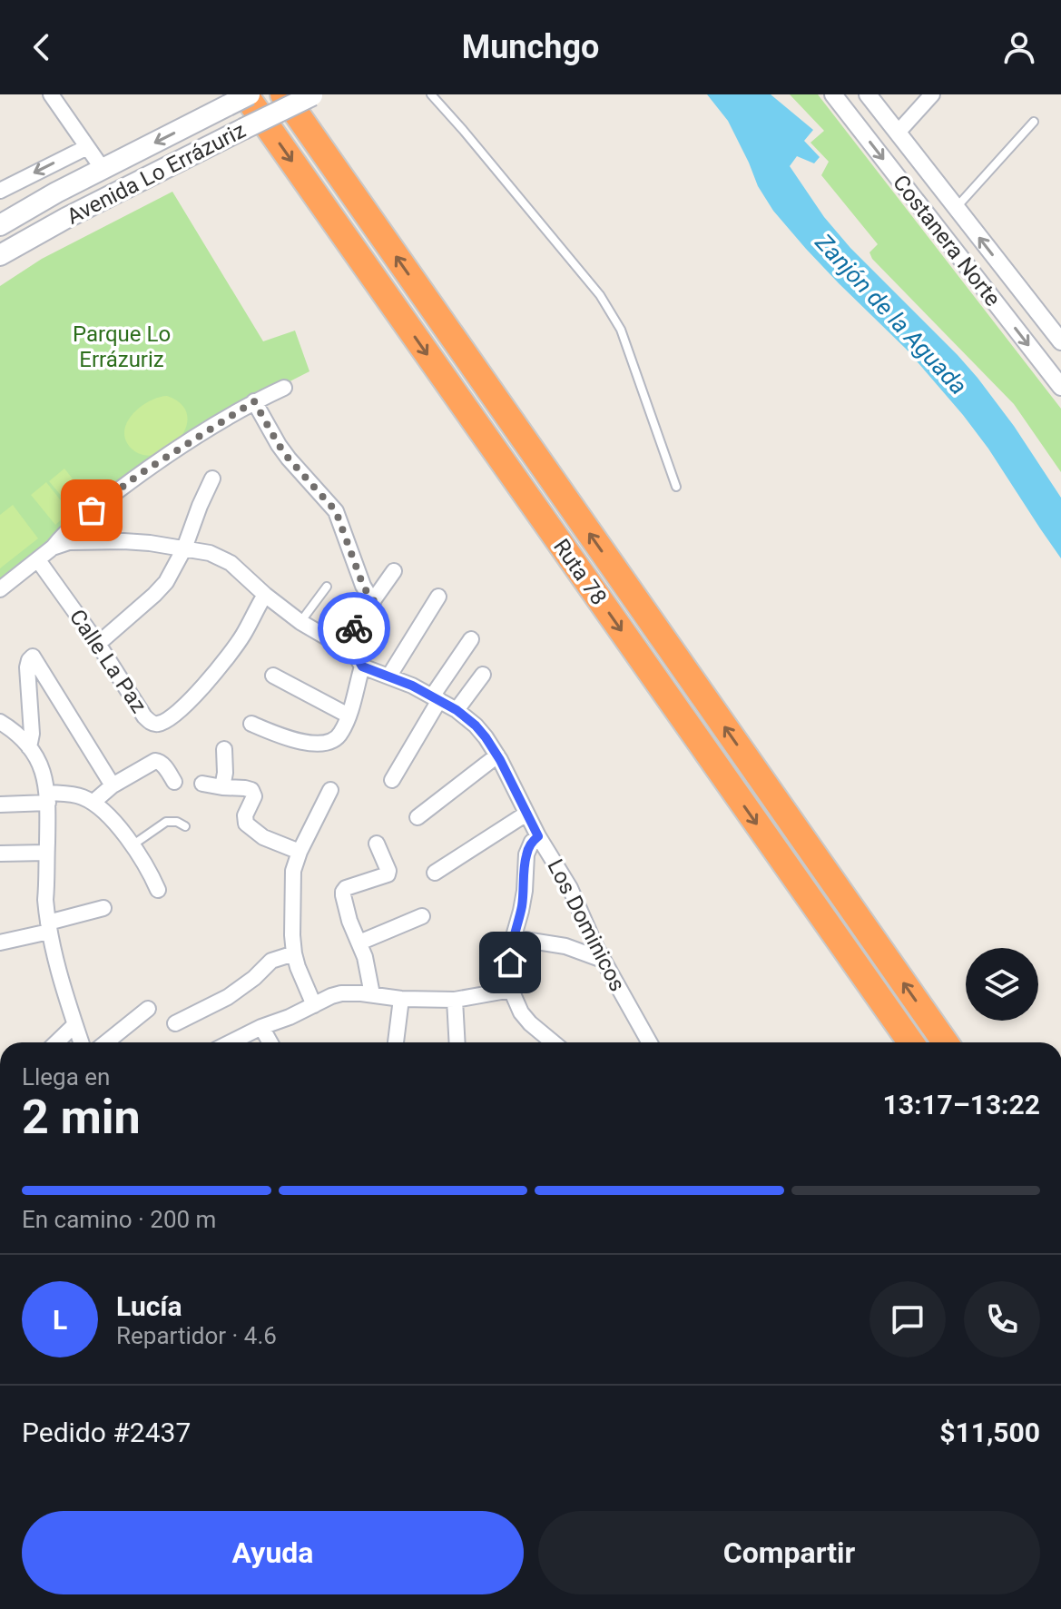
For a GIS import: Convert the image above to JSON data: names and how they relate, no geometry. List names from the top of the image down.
{
  "streets": {
    "highway": ["Ruta 78"],
    "main road": ["Avenida Lo Errázuriz"],
    "street": ["Costanera Norte", "Calle La Paz", "Los Dominicos"]
  },
  "crossings": [
    ["Avenida Lo Errázuriz", "Ruta 78"],
    ["Calle La Paz", "Los Dominicos"]
  ],
  "water": ["Zanjón de la Aguada"],
  "parks": ["Parque Lo Errázuriz"],
  "page": {
    "header": "Munchgo",
    "heading": ["2 min", "Llega en", "13:17–13:22"],
    "panel": [
      "Lucía",
      "Repartidor · 4.6",
      "Pedido #2437",
      "$11,500"
    ],
    "bar": "En camino · 200 m",
    "round": "L",
    "buttons": ["Ayuda", "Compartir"]
  }
}
